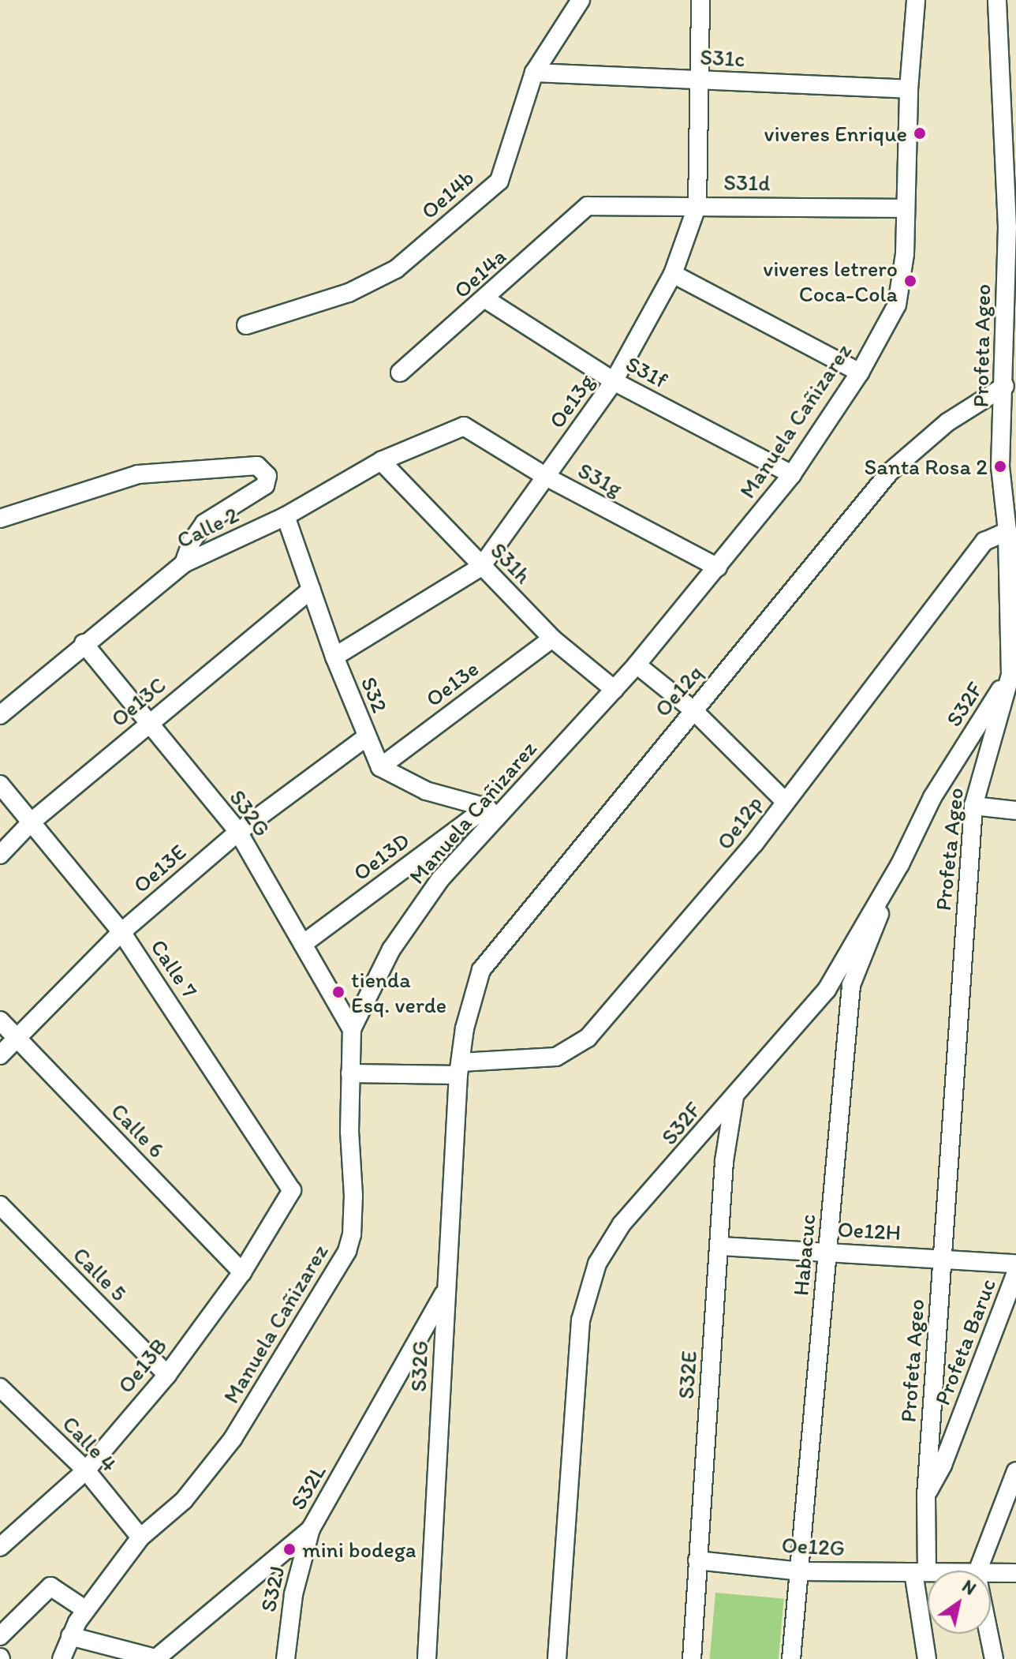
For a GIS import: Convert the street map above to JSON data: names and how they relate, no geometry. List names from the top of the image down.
{
  "streets": {
    "street": [
      "S31c",
      "S31d",
      "Oe14b",
      "Oe14a",
      "Profeta Ageo",
      "S31f",
      "Oe13g",
      "Manuela Cañizarez",
      "S31g",
      "Calle 2",
      "S31h",
      "Oe13e",
      "Oe12q",
      "S32",
      "Oe13C",
      "S32F",
      "S32G",
      "Oe12p",
      "Oe13D",
      "Oe13E",
      "Calle 7",
      "Calle 6",
      "Oe12H",
      "Habacuc",
      "Calle 5",
      "Profeta Baruc",
      "Oe13B",
      "S32E",
      "Calle 4",
      "S32L",
      "Oe12G",
      "S32J"
    ]
  },
  "crossings": [
    ["S31c", "Oe14b"],
    ["S31c", "Oe13g"],
    ["S31c", "Manuela Cañizarez"],
    ["S31d", "Oe14a"],
    ["S31d", "Oe13g"],
    ["S31d", "Manuela Cañizarez"],
    ["Oe14a", "S31f"],
    ["Profeta Ageo", "Oe12q"],
    ["Profeta Ageo", "S32F"],
    ["Profeta Ageo", "Oe12p"],
    ["Profeta Ageo", "Oe12H"],
    ["Profeta Ageo", "Profeta Baruc"],
    ["Profeta Ageo", "Oe12G"],
    ["S31f", "Oe13g"],
    ["S31f", "Manuela Cañizarez"],
    ["Oe13g", "S31g"],
    ["Oe13g", "S31h"],
    ["Oe13g", "S32"],
    ["Manuela Cañizarez", "S31g"],
    ["Manuela Cañizarez", "S31h"],
    ["Manuela Cañizarez", "S32G"],
    ["Manuela Cañizarez", "Oe12p"],
    ["Manuela Cañizarez", "Oe13D"],
    ["Manuela Cañizarez", "Calle 4"],
    ["S31g", "Calle 2"],
    ["Calle 2", "S31h"],
    ["Calle 2", "S32"],
    ["Calle 2", "S32G"],
    ["S31h", "Oe13e"],
    ["Oe13e", "S32"],
    ["Oe12q", "S32G"],
    ["Oe12q", "Oe12p"],
    ["S32", "Oe13C"],
    ["S32", "Oe13E"],
    ["Oe13C", "S32G"],
    ["Oe13C", "Calle 7"],
    ["S32F", "Habacuc"],
    ["S32F", "S32E"],
    ["S32G", "Oe12p"],
    ["S32G", "Oe13D"],
    ["S32G", "Oe13E"],
    ["S32G", "S32L"],
    ["Oe13E", "Calle 7"],
    ["Oe13E", "Calle 6"],
    ["Calle 7", "Oe13B"],
    ["Calle 6", "Oe13B"],
    ["Oe12H", "Habacuc"],
    ["Oe12H", "S32E"],
    ["Habacuc", "Oe12G"],
    ["Calle 5", "Oe13B"],
    ["Oe13B", "Calle 4"],
    ["S32E", "Oe12G"],
    ["S32L", "S32J"]
  ],
  "places": [
    "viveres Enrique",
    "viveres letrero Coca-Cola",
    "Santa Rosa 2",
    "tienda Esq. verde",
    "mini bodega"
  ],
  "north": "top right"
}
